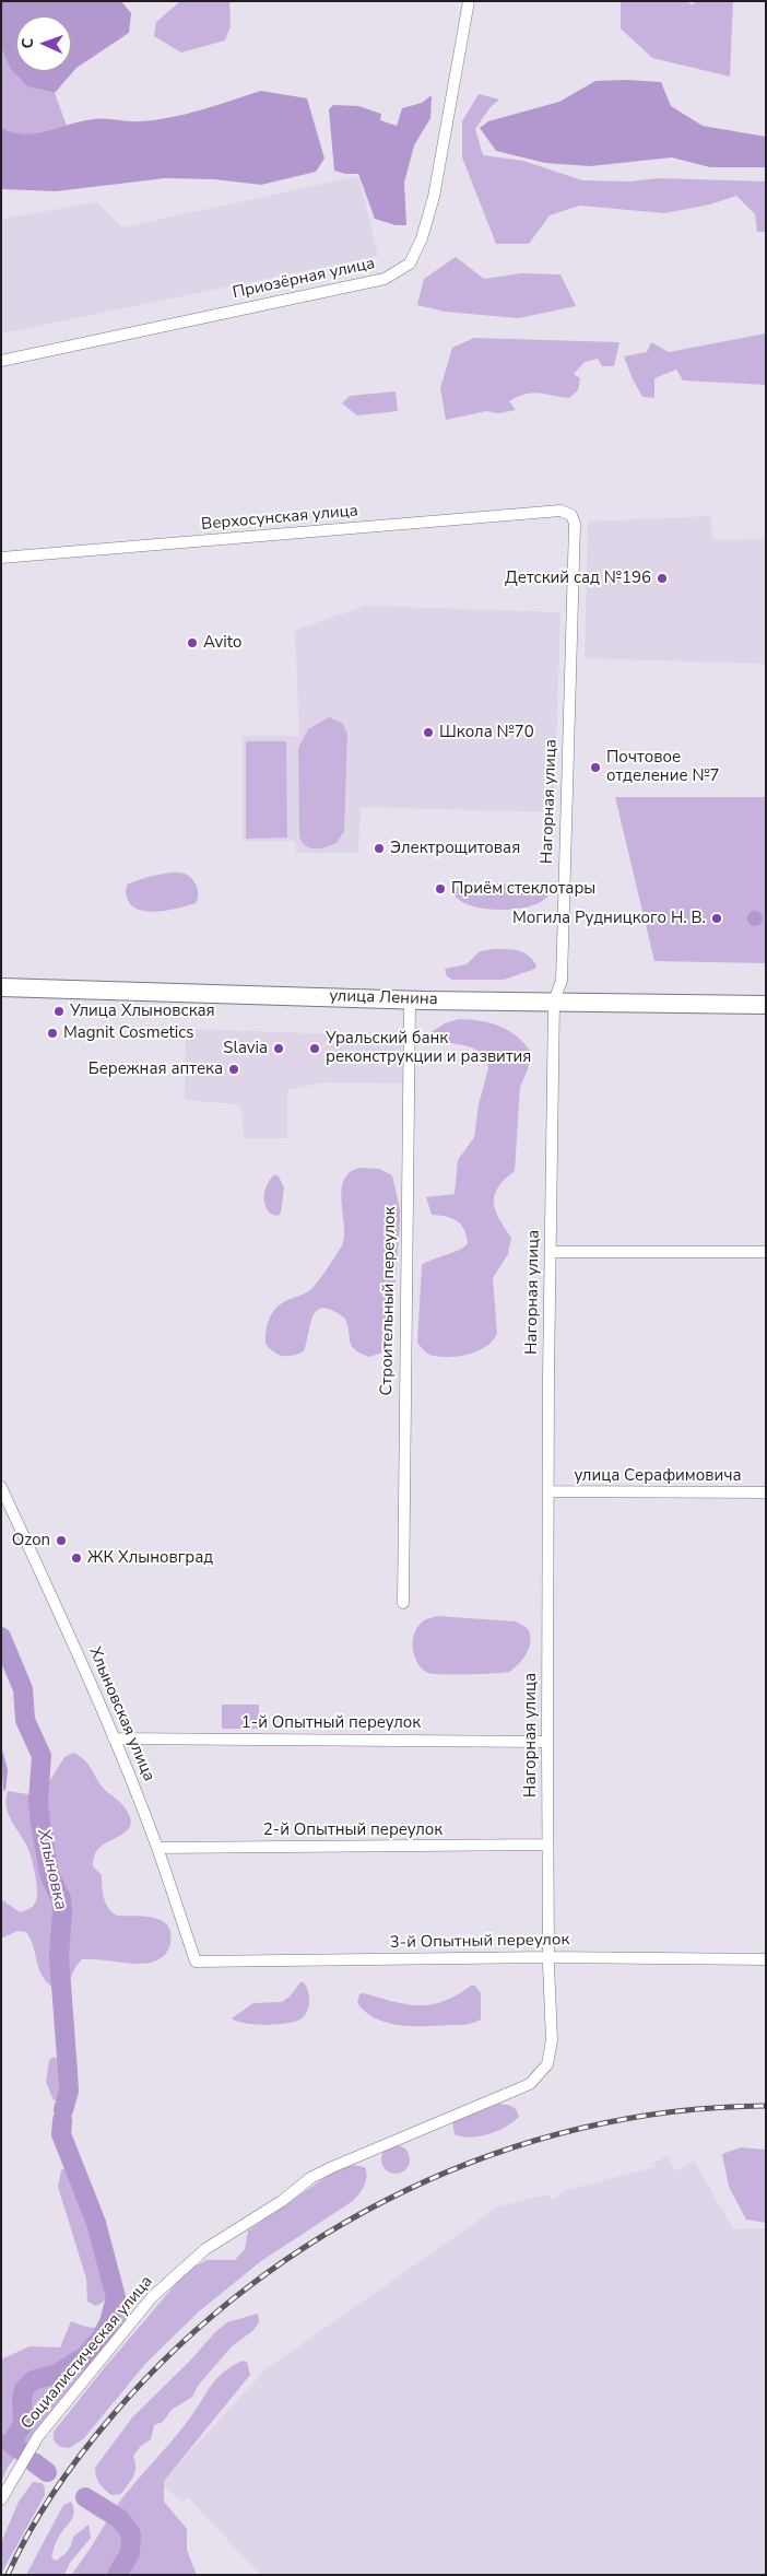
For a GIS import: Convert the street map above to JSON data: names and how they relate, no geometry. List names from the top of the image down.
{
  "streets": {
    "main road": ["улица Ленина"],
    "street": [
      "Приозёрная улица",
      "Верхосунская улица",
      "Нагорная улица",
      "Строительный переулок",
      "улица Серафимовича",
      "Хлыновская улица",
      "1-й Опытный переулок",
      "2-й Опытный переулок",
      "3-й Опытный переулок",
      "Социалистическая улица"
    ]
  },
  "crossings": [
    ["Верхосунская улица", "Нагорная улица"],
    ["Нагорная улица", "улица Ленина"],
    ["Нагорная улица", "улица Серафимовича"],
    ["Нагорная улица", "1-й Опытный переулок"],
    ["Нагорная улица", "2-й Опытный переулок"],
    ["Нагорная улица", "3-й Опытный переулок"],
    ["Нагорная улица", "Социалистическая улица"],
    ["улица Ленина", "Строительный переулок"],
    ["Хлыновская улица", "1-й Опытный переулок"],
    ["Хлыновская улица", "2-й Опытный переулок"],
    ["Хлыновская улица", "3-й Опытный переулок"]
  ],
  "water": ["Хлыновка"],
  "places": [
    "Детский сад №196",
    "Avito",
    "Школа №70",
    "Почтовое отделение №7",
    "Электрощитовая",
    "Приём стеклотары",
    "Могила Рудницкого Н. В.",
    "Улица Хлыновская",
    "Magnit Cosmetics",
    "Slavia",
    "Уральский банк реконструкции и развития",
    "Бережная аптека",
    "Ozon",
    "ЖК Хлыновград"
  ],
  "north": "left"
}
